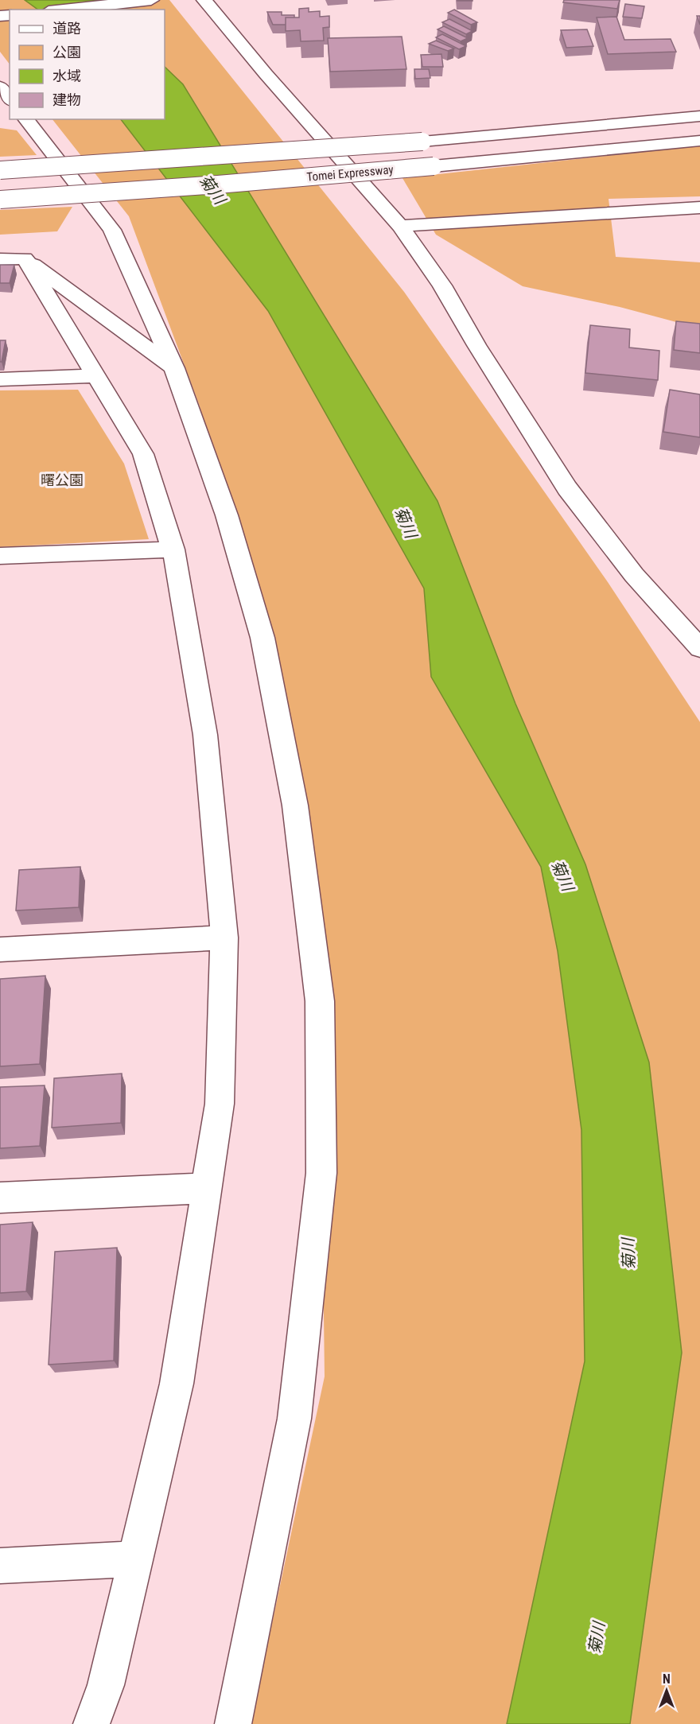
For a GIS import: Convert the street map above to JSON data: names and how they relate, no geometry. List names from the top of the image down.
{
  "streets": {
    "main road": ["Tomei Expressway"]
  },
  "water": ["菊川"],
  "parks": ["曙公園"],
  "legend": [
    "道路",
    "公園",
    "水域",
    "建物"
  ],
  "north": "top"
}
